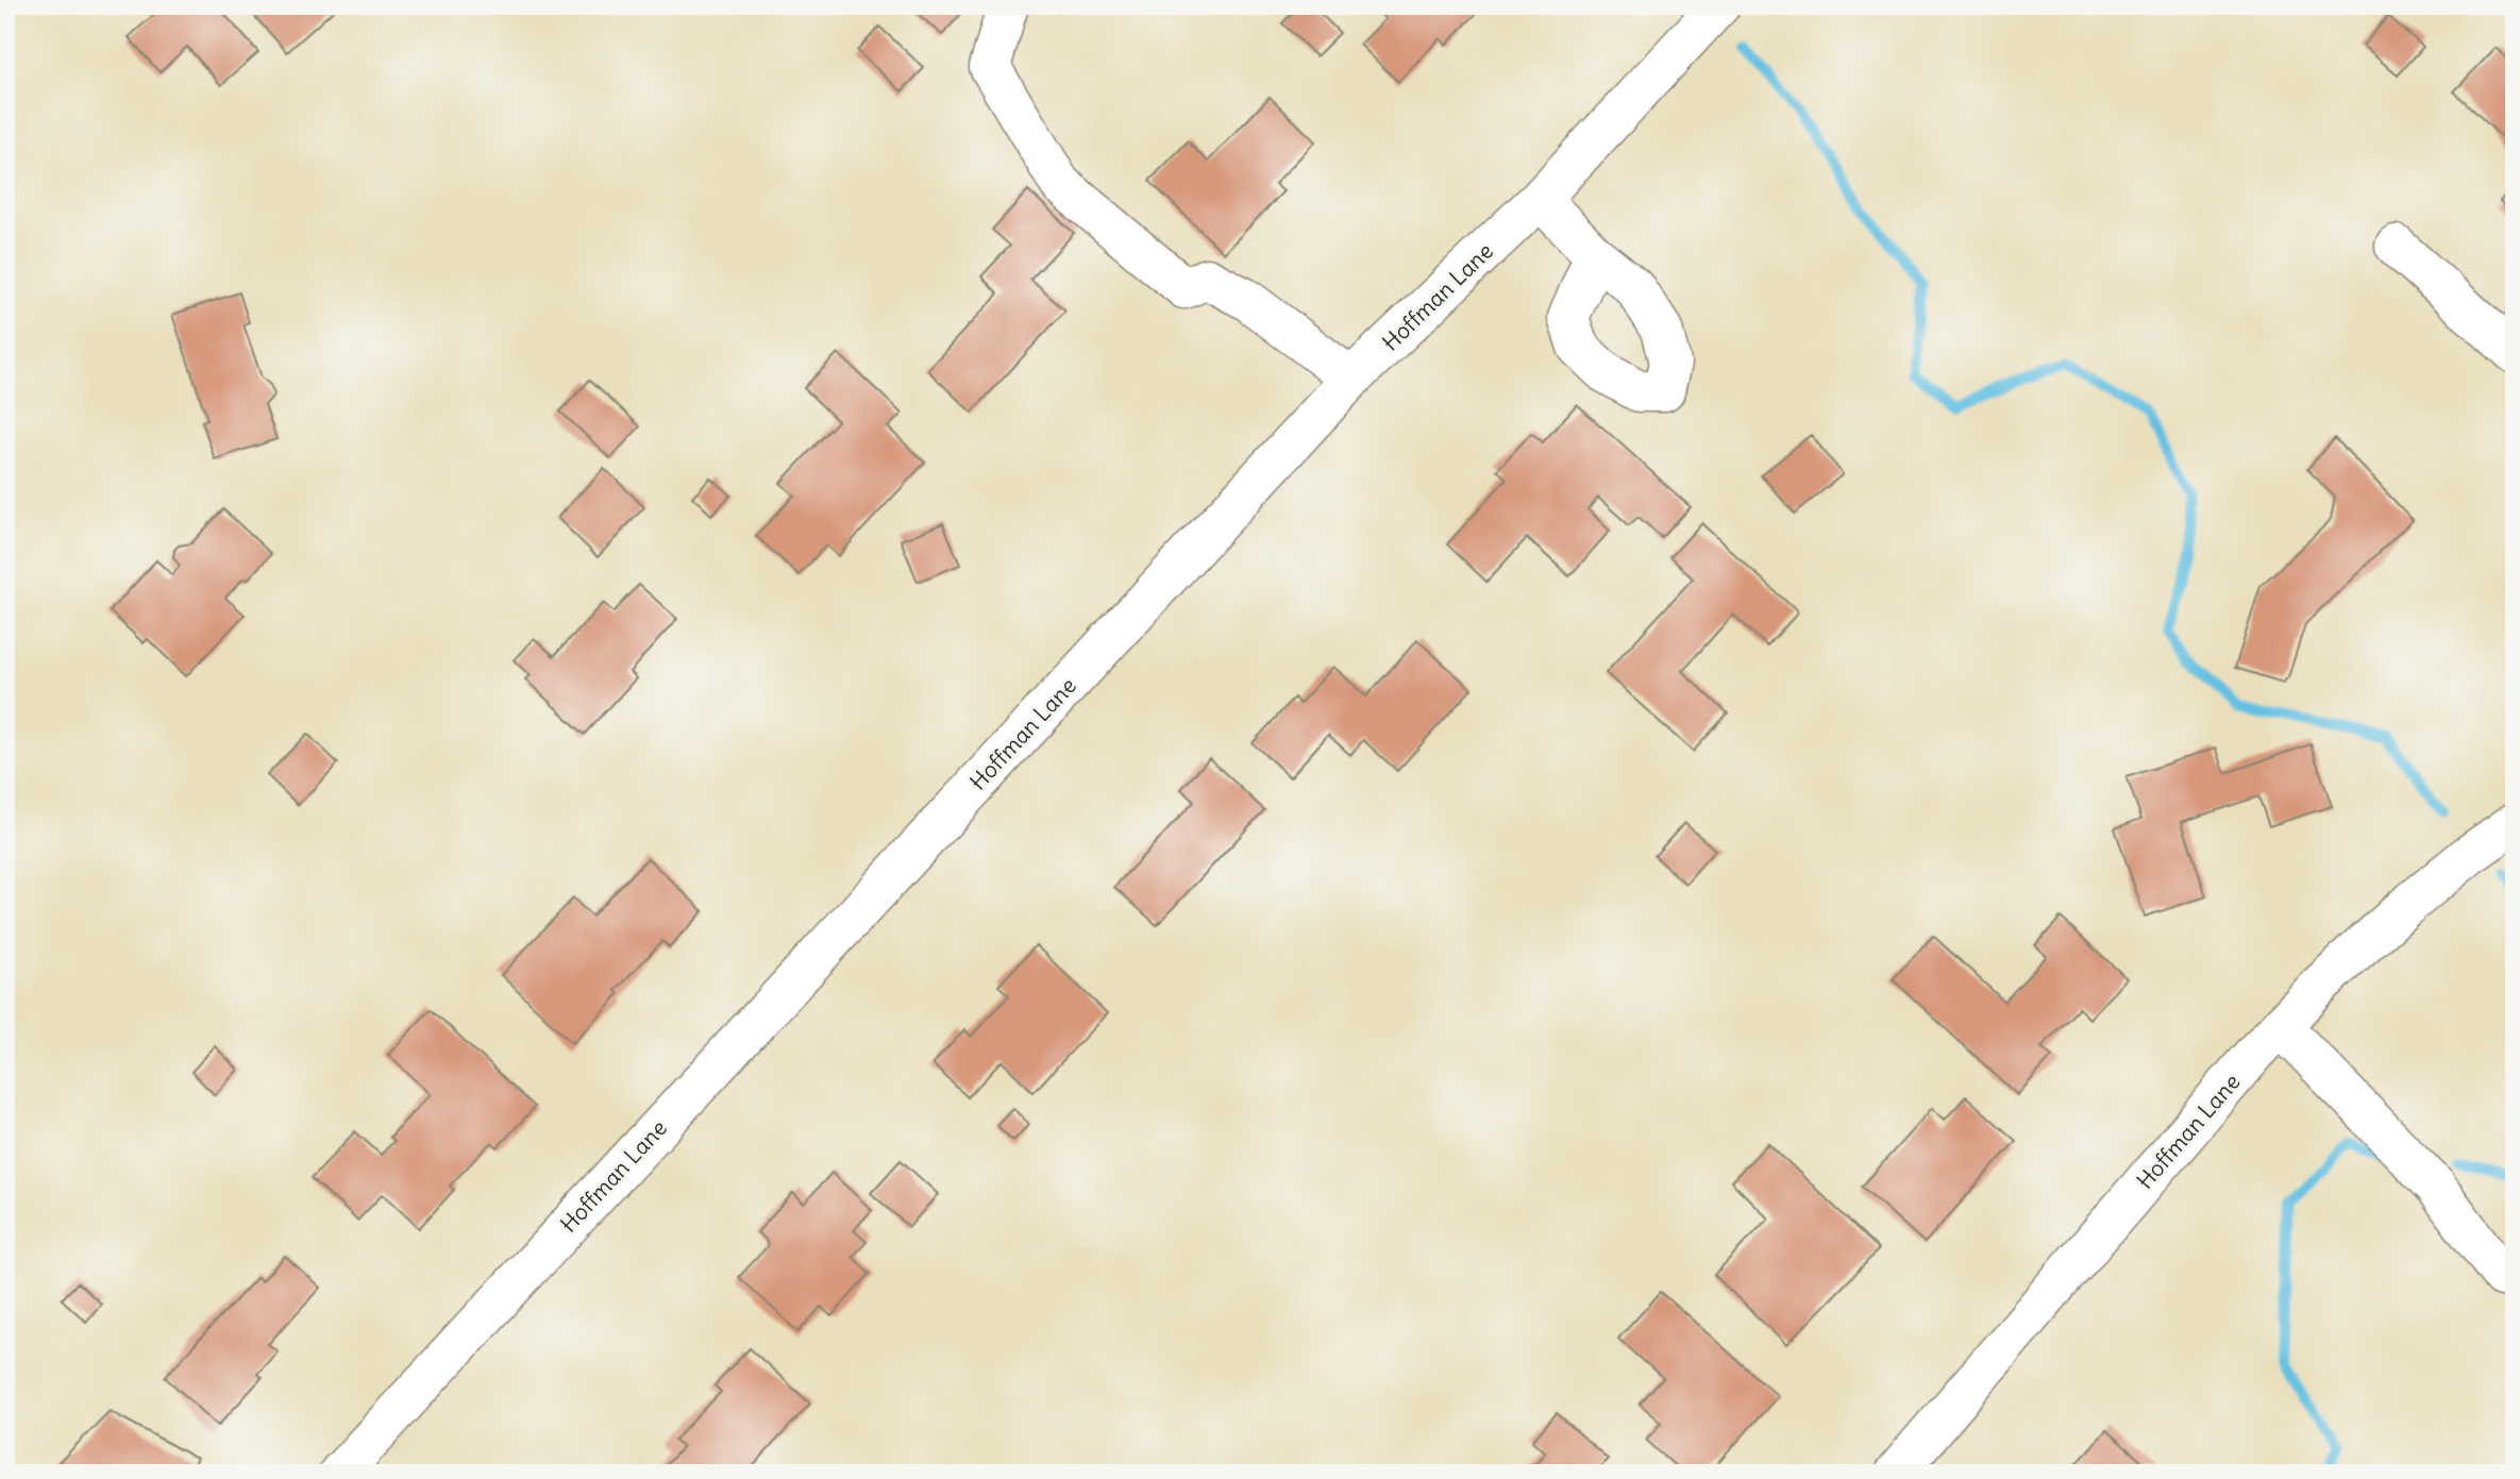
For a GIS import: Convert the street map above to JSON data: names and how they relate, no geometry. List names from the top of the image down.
{
  "streets": {
    "street": ["Hoffman Lane"]
  }
}
